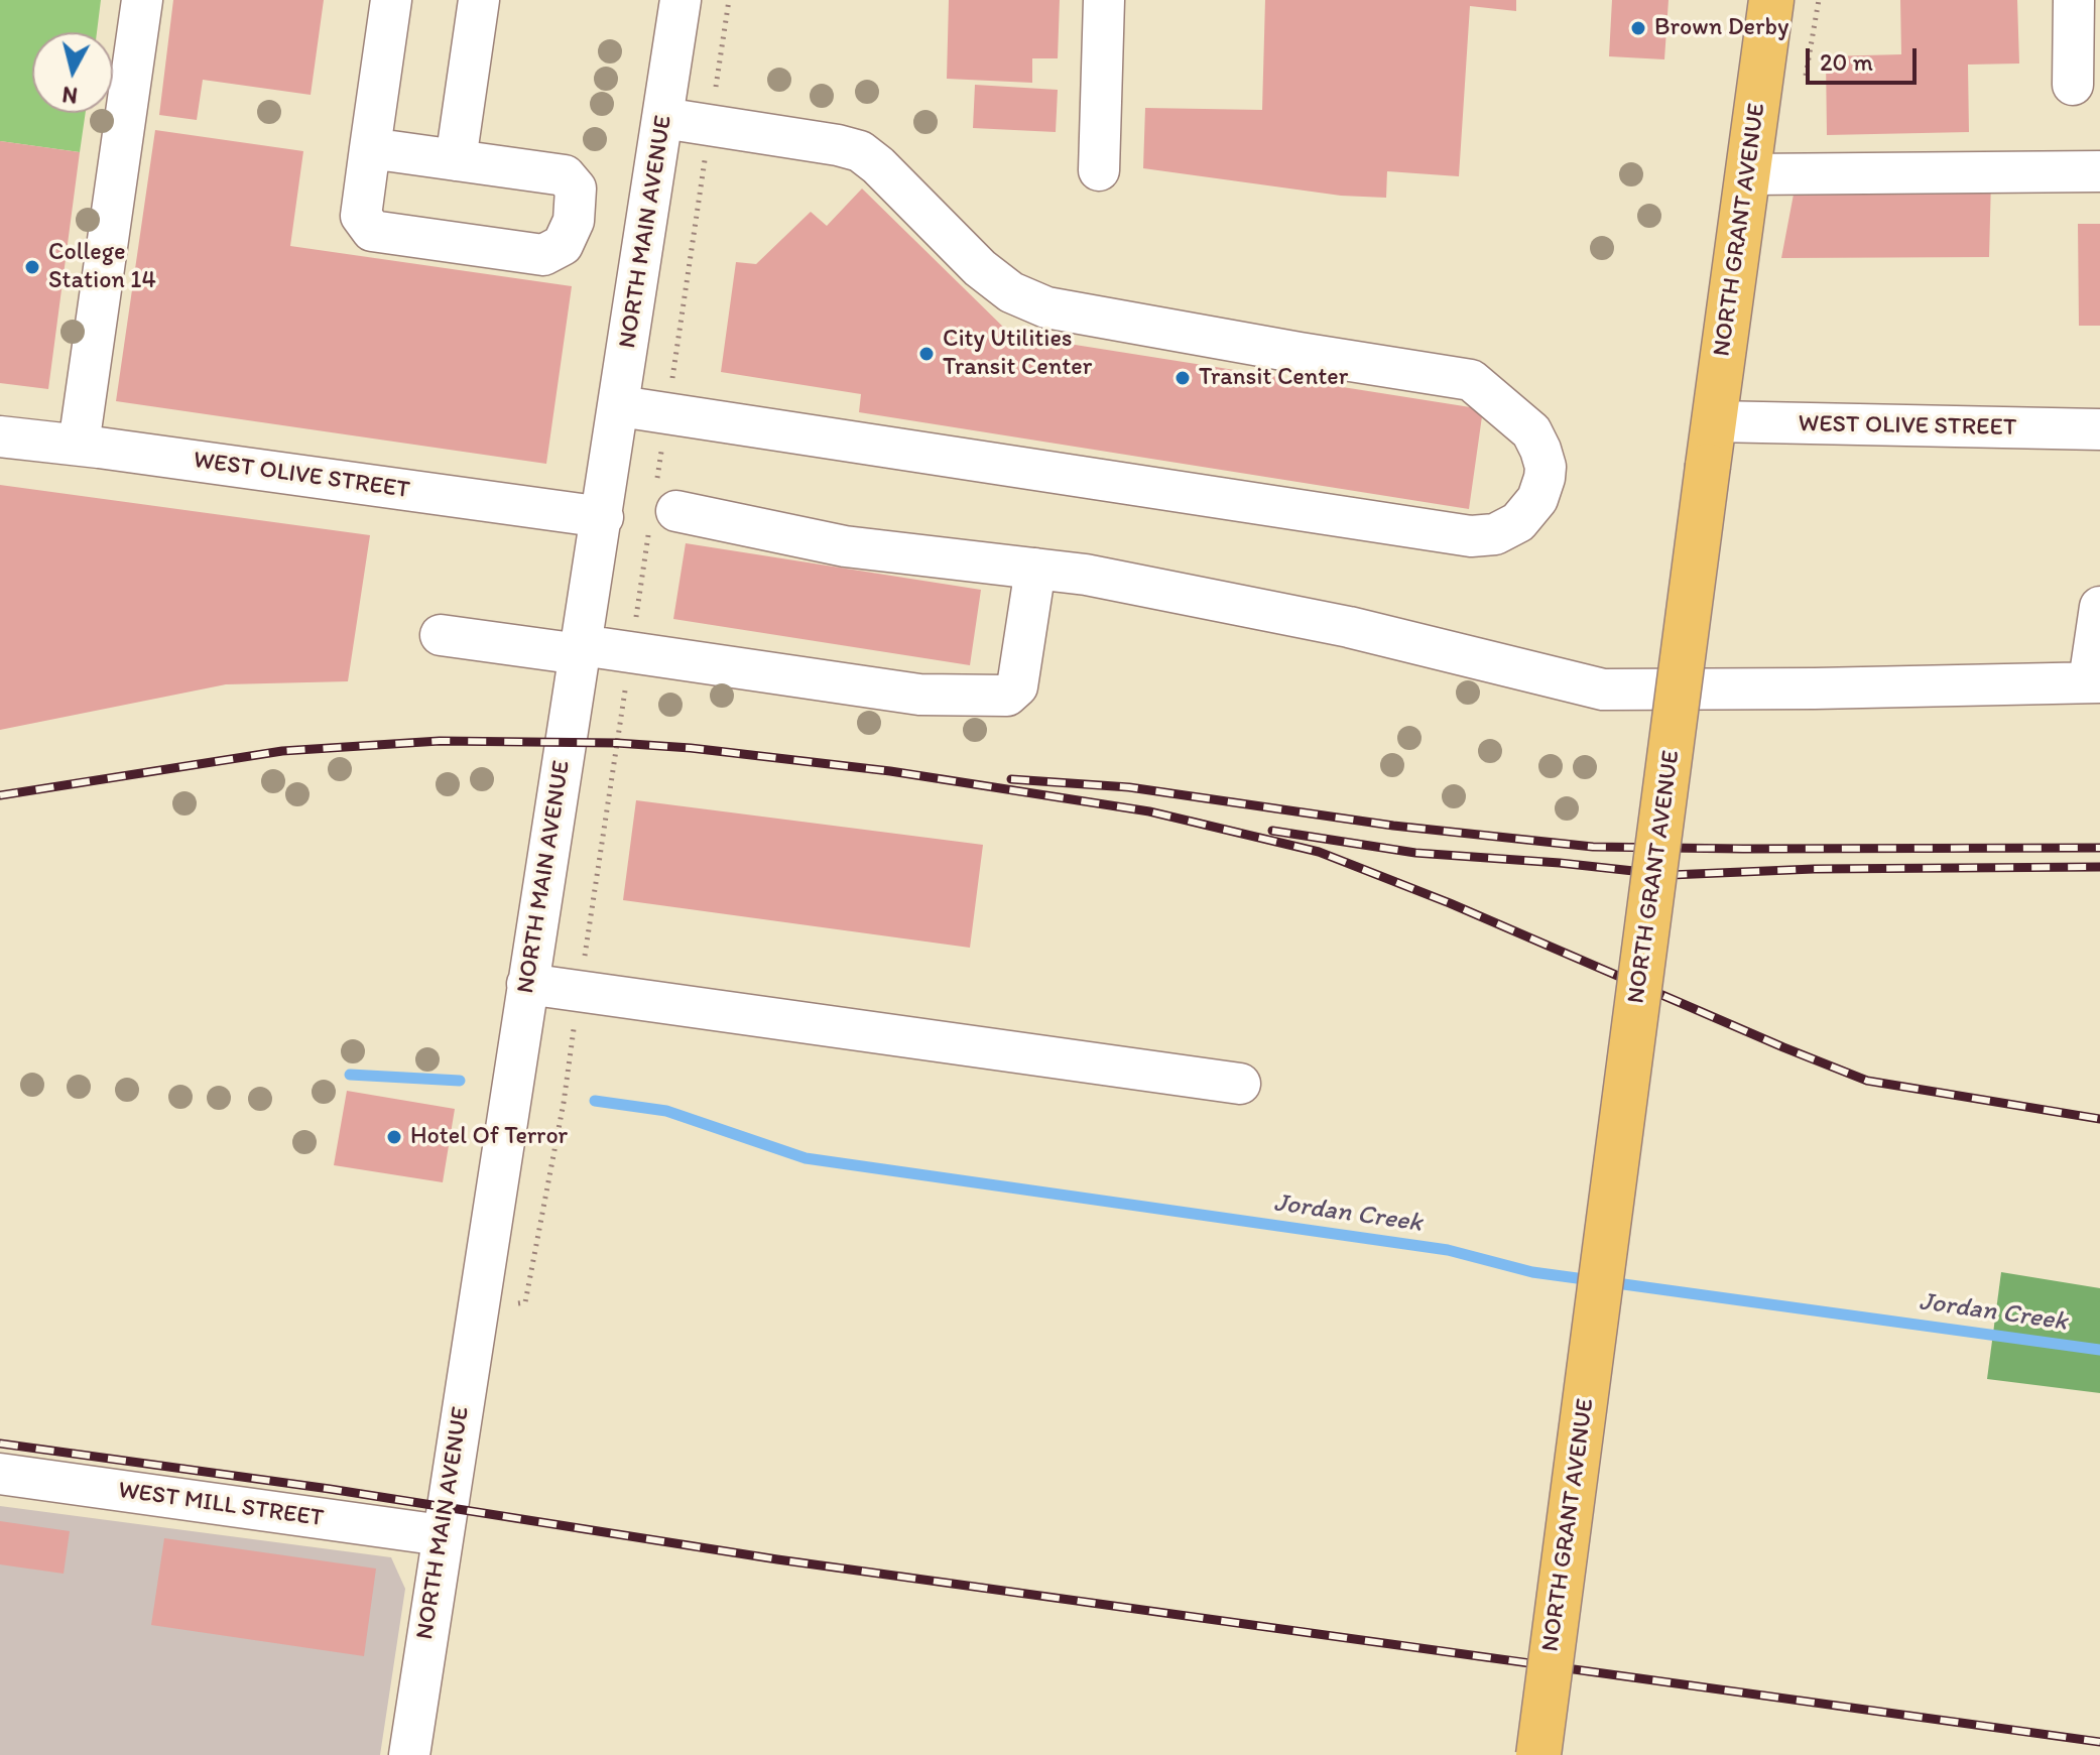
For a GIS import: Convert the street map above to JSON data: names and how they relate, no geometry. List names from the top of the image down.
{
  "streets": {
    "main road": ["NORTH GRANT AVENUE"],
    "street": ["NORTH MAIN AVENUE", "WEST OLIVE STREET", "WEST MILL STREET"]
  },
  "crossings": [
    ["NORTH GRANT AVENUE", "WEST OLIVE STREET"],
    ["NORTH MAIN AVENUE", "WEST OLIVE STREET"],
    ["NORTH MAIN AVENUE", "WEST MILL STREET"]
  ],
  "water": ["Jordan Creek"],
  "places": [
    "Brown Derby",
    "College Station 14",
    "City Utilities Transit Center",
    "Transit Center",
    "Hotel Of Terror"
  ],
  "scale_bar": "20 m",
  "north": "bottom"
}
